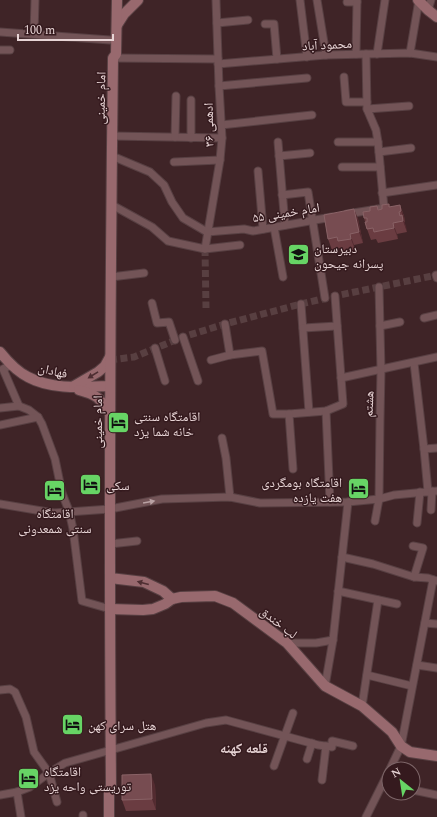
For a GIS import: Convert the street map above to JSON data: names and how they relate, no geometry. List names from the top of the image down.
{
  "streets": {
    "main road": ["امام خمینی", "فهادان", "لب خندق"],
    "street": [
      "محمود آباد",
      "ادهمی ۳۶",
      "امام خمینی ۵۵",
      "هشتم"
    ]
  },
  "crossings": [
    ["محمود آباد", "امام خمینی"],
    ["محمود آباد", "ادهمی ۳۶"],
    ["امام خمینی", "فهادان"],
    ["امام خمینی", "لب خندق"],
    ["ادهمی ۳۶", "امام خمینی ۵۵"]
  ],
  "districts": ["قلعه کهنه"],
  "places": {
    "school or university": ["دبیرستان پسرانه جیحون"],
    "hotel": [
      "اقامتگاه سنتی خانه شما یزد",
      "سکی",
      "اقامتگاه بومگردی هفت یازده",
      "اقامتگاه سنتی شمعدونی",
      "هتل سرای کهن",
      "اقامتگاه توریستی واحه یزد"
    ]
  },
  "scale_bar": "100 m",
  "north": "top left"
}
